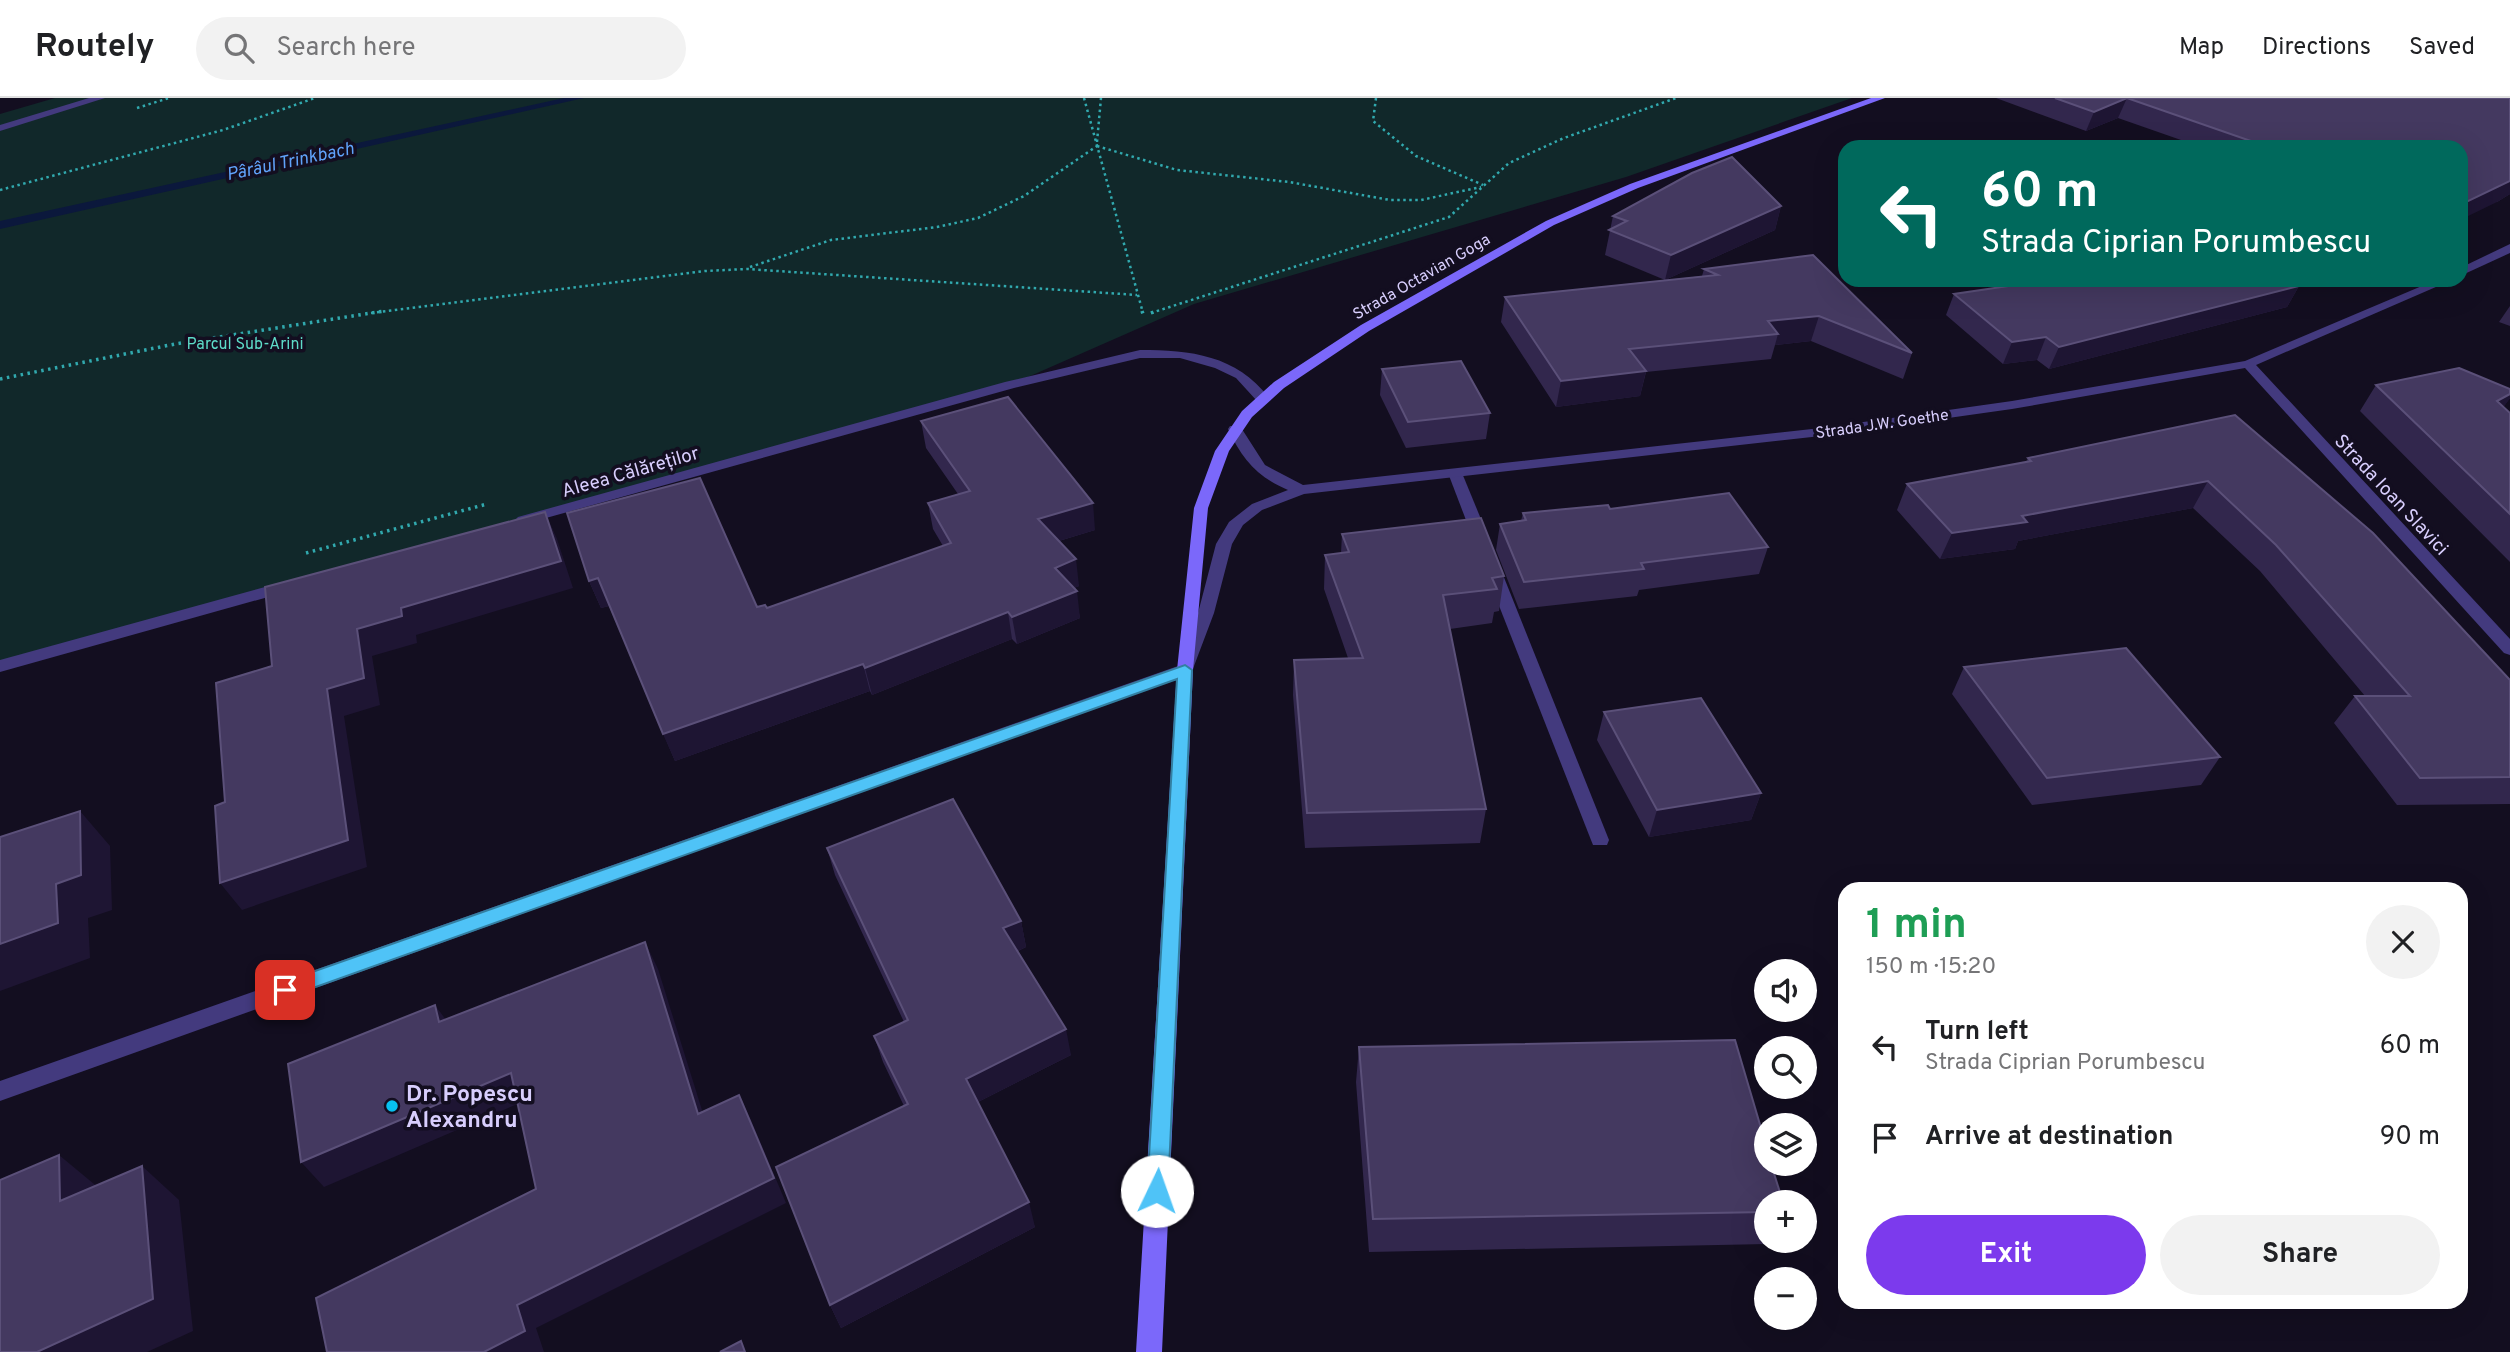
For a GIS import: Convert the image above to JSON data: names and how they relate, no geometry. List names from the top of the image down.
{
  "streets": {
    "main road": ["Strada Octavian Goga"],
    "street": ["Strada J.W. Goethe", "Aleea Călăreților", "Strada Ioan Slavici"]
  },
  "crossings": [
    ["Strada Octavian Goga", "Strada J.W. Goethe"],
    ["Strada Octavian Goga", "Aleea Călăreților"],
    ["Strada J.W. Goethe", "Strada Ioan Slavici"]
  ],
  "water": ["Pârâul Trinkbach"],
  "parks": ["Parcul Sub-Arini"],
  "places": ["Dr. Popescu Alexandru"],
  "page": {
    "header": "Routely",
    "search": "Search here",
    "nav": ["Map", "Directions", "Saved"],
    "turn": ["60 m", "Strada Ciprian Porumbescu"],
    "heading": ["1 min", "150 m · 15:20"],
    "map_buttons": ["+", "−"],
    "list": [
      {
        "name": "Turn left",
        "note": "Strada Ciprian Porumbescu",
        "value": "60 m"
      },
      {
        "name": "Arrive at destination",
        "value": "90 m"
      }
    ],
    "buttons": ["Exit", "Share"]
  }
}
